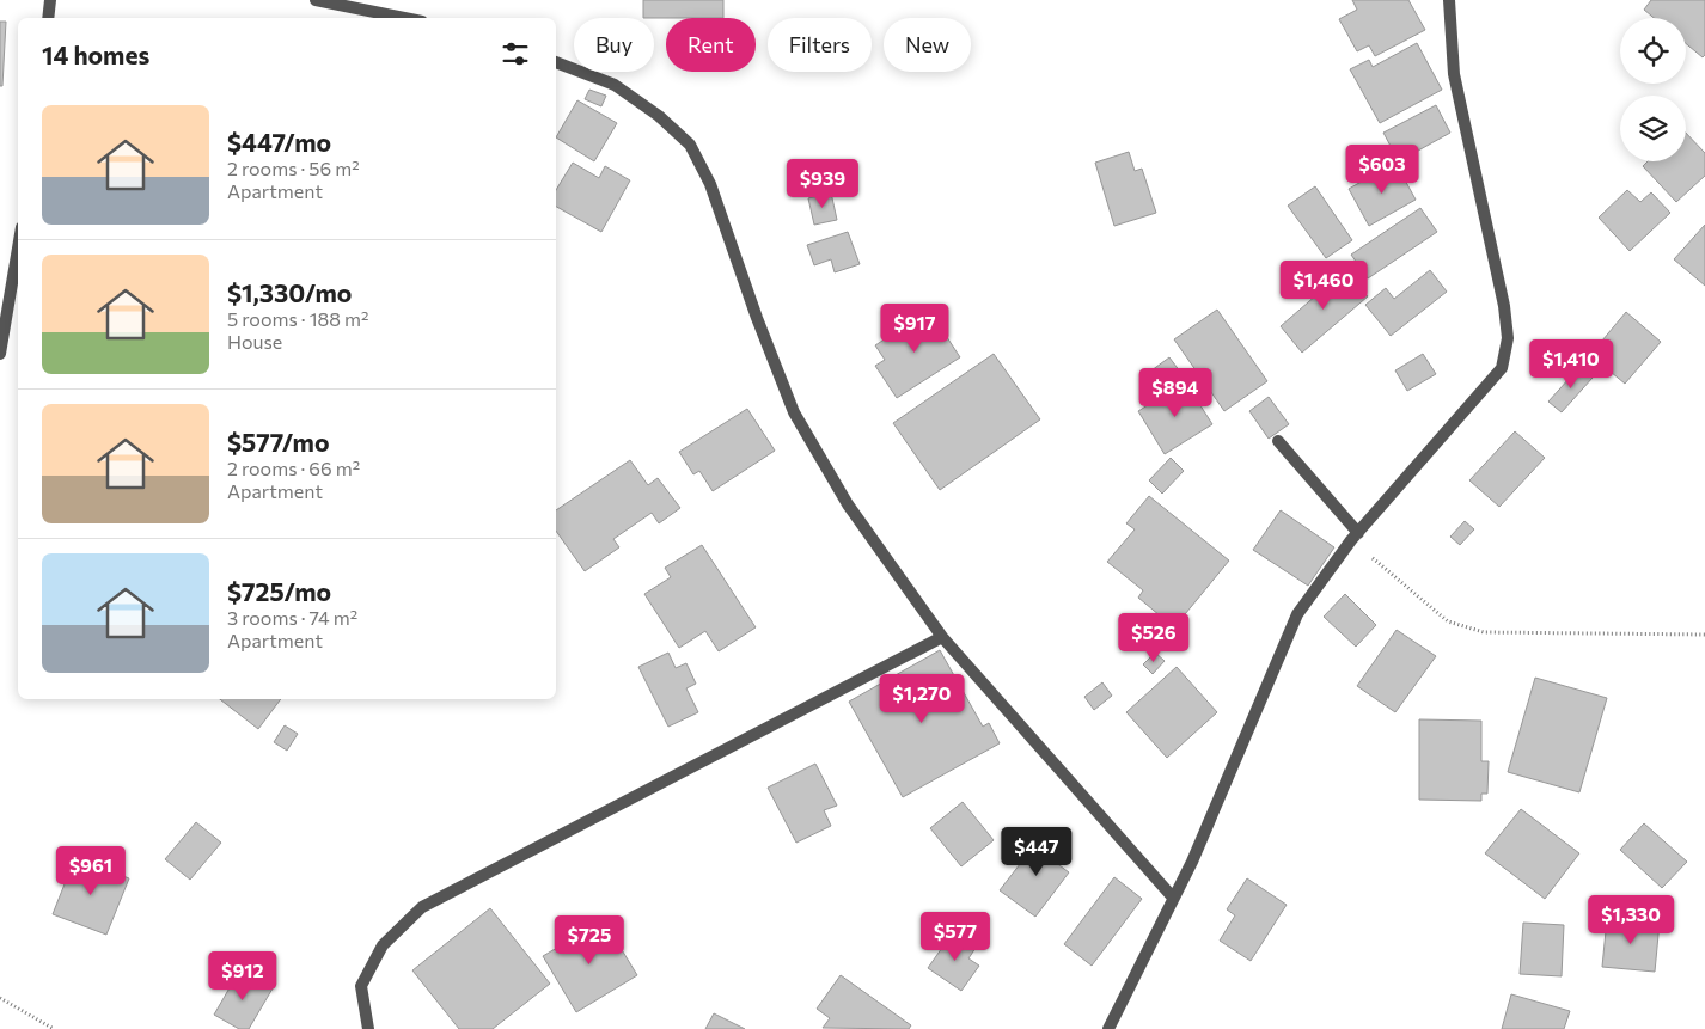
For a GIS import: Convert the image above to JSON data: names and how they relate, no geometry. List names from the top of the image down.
{
  "page": {
    "chip": [
      "Buy",
      "Rent",
      "Filters",
      "New"
    ],
    "heading": "14 homes",
    "list": [
      {
        "name": "$447/mo",
        "note": "2 rooms · 56 m² · Apartment"
      },
      {
        "name": "$1,330/mo",
        "note": "5 rooms · 188 m² · House"
      },
      {
        "name": "$577/mo",
        "note": "2 rooms · 66 m² · Apartment"
      },
      {
        "name": "$725/mo",
        "note": "3 rooms · 74 m² · Apartment"
      }
    ],
    "price": [
      "$603",
      "$939",
      "$1,460",
      "$917",
      "$1,410",
      "$894",
      "$526",
      "$1,270",
      "$447",
      "$961",
      "$1,330",
      "$577",
      "$725",
      "$912"
    ]
  }
}
